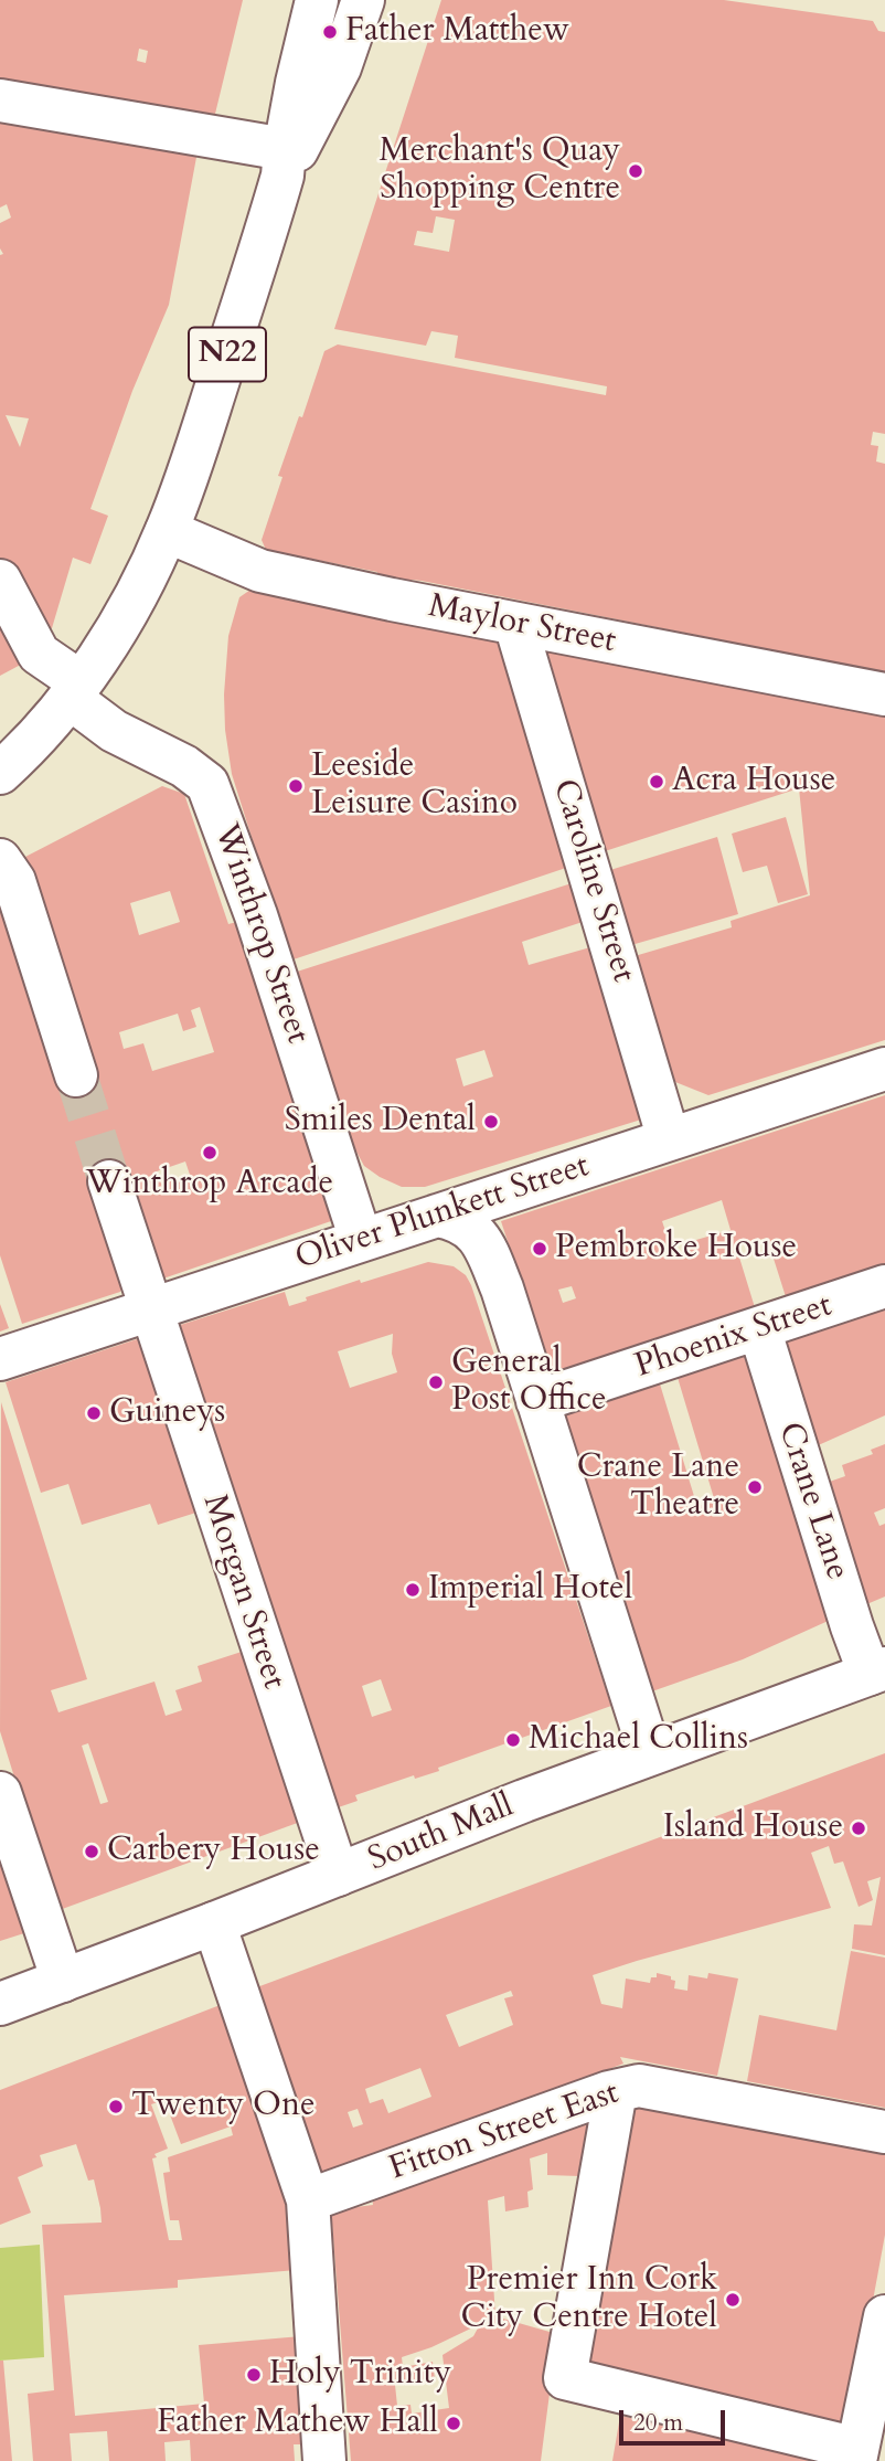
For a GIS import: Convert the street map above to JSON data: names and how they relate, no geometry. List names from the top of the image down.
{
  "streets": {
    "main road": [
      "N22",
      "Maylor Street",
      "Caroline Street",
      "Winthrop Street",
      "Oliver Plunkett Street",
      "Phoenix Street",
      "Crane Lane",
      "Morgan Street",
      "South Mall",
      "Fitton Street East"
    ]
  },
  "crossings": [
    ["N22", "Maylor Street"],
    ["N22", "Winthrop Street"],
    ["Maylor Street", "Caroline Street"],
    ["Caroline Street", "Oliver Plunkett Street"],
    ["Winthrop Street", "Oliver Plunkett Street"],
    ["Oliver Plunkett Street", "Morgan Street"],
    ["Phoenix Street", "Crane Lane"],
    ["Crane Lane", "South Mall"],
    ["Morgan Street", "South Mall"]
  ],
  "places": [
    "Father Matthew",
    "Merchant's Quay Shopping Centre",
    "Acra House",
    "Leeside Leisure Casino",
    "Smiles Dental",
    "Winthrop Arcade",
    "Pembroke House",
    "General Post Office",
    "Guineys",
    "Crane Lane Theatre",
    "Imperial Hotel",
    "Michael Collins",
    "Island House",
    "Carbery House",
    "Twenty One",
    "Premier Inn Cork City Centre Hotel",
    "Holy Trinity",
    "Father Mathew Hall"
  ],
  "scale_bar": "20 m"
}
